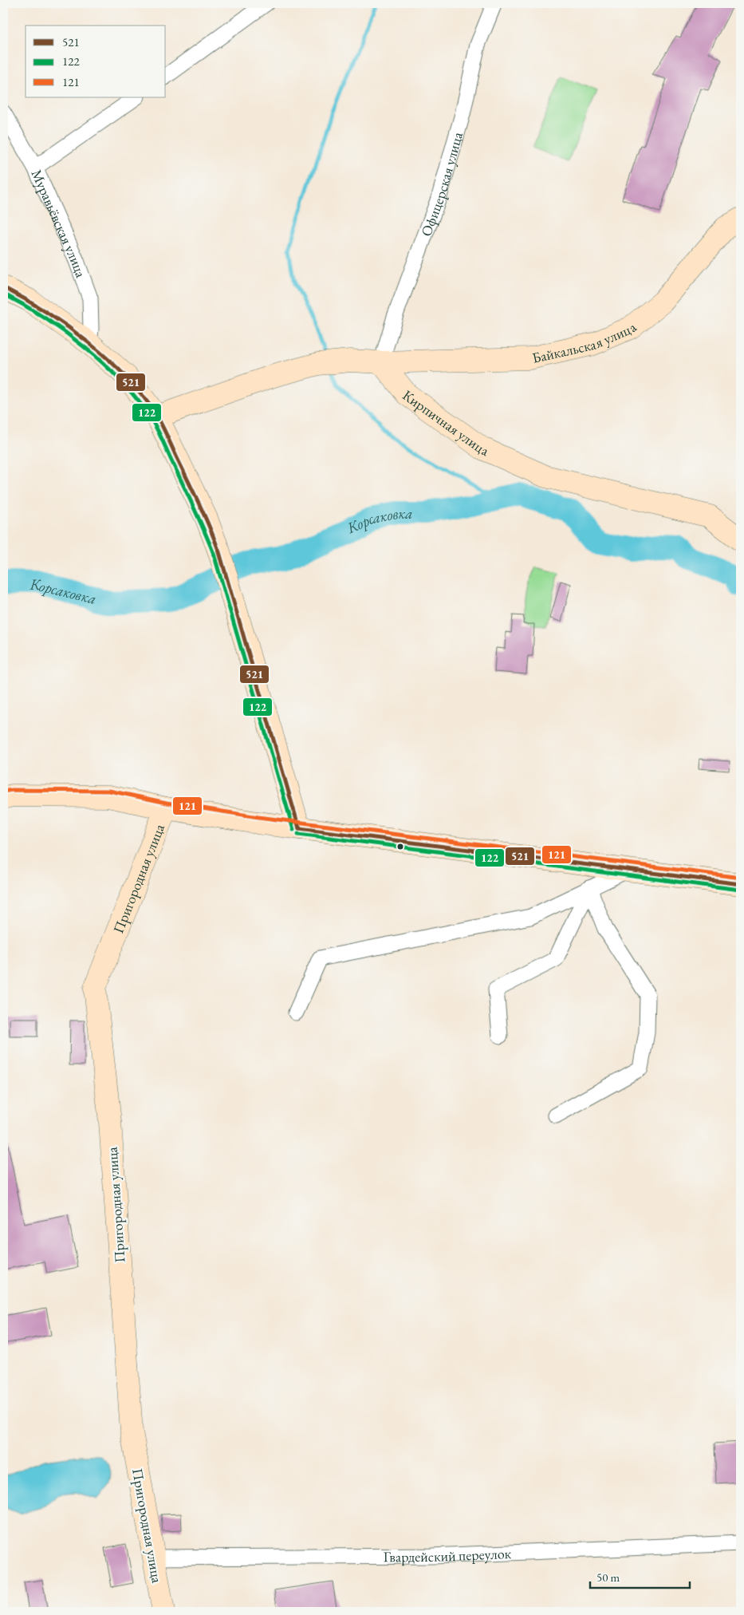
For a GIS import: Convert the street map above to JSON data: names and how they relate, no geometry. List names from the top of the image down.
{
  "streets": {
    "street": [
      "Офицерская улица",
      "Муравьёвская улица",
      "Байкальская улица",
      "Кирпичная улица",
      "Пригородная улица",
      "Гвардейский переулок"
    ]
  },
  "crossings": [
    ["Офицерская улица", "Байкальская улица"],
    ["Офицерская улица", "Кирпичная улица"],
    ["Байкальская улица", "Кирпичная улица"],
    ["Пригородная улица", "Гвардейский переулок"]
  ],
  "water": ["Корсаковка"],
  "lines": ["transit line 521", "transit line 122", "transit line 121"],
  "legend": ["521", "122", "121"],
  "scale_bar": "50 m"
}
